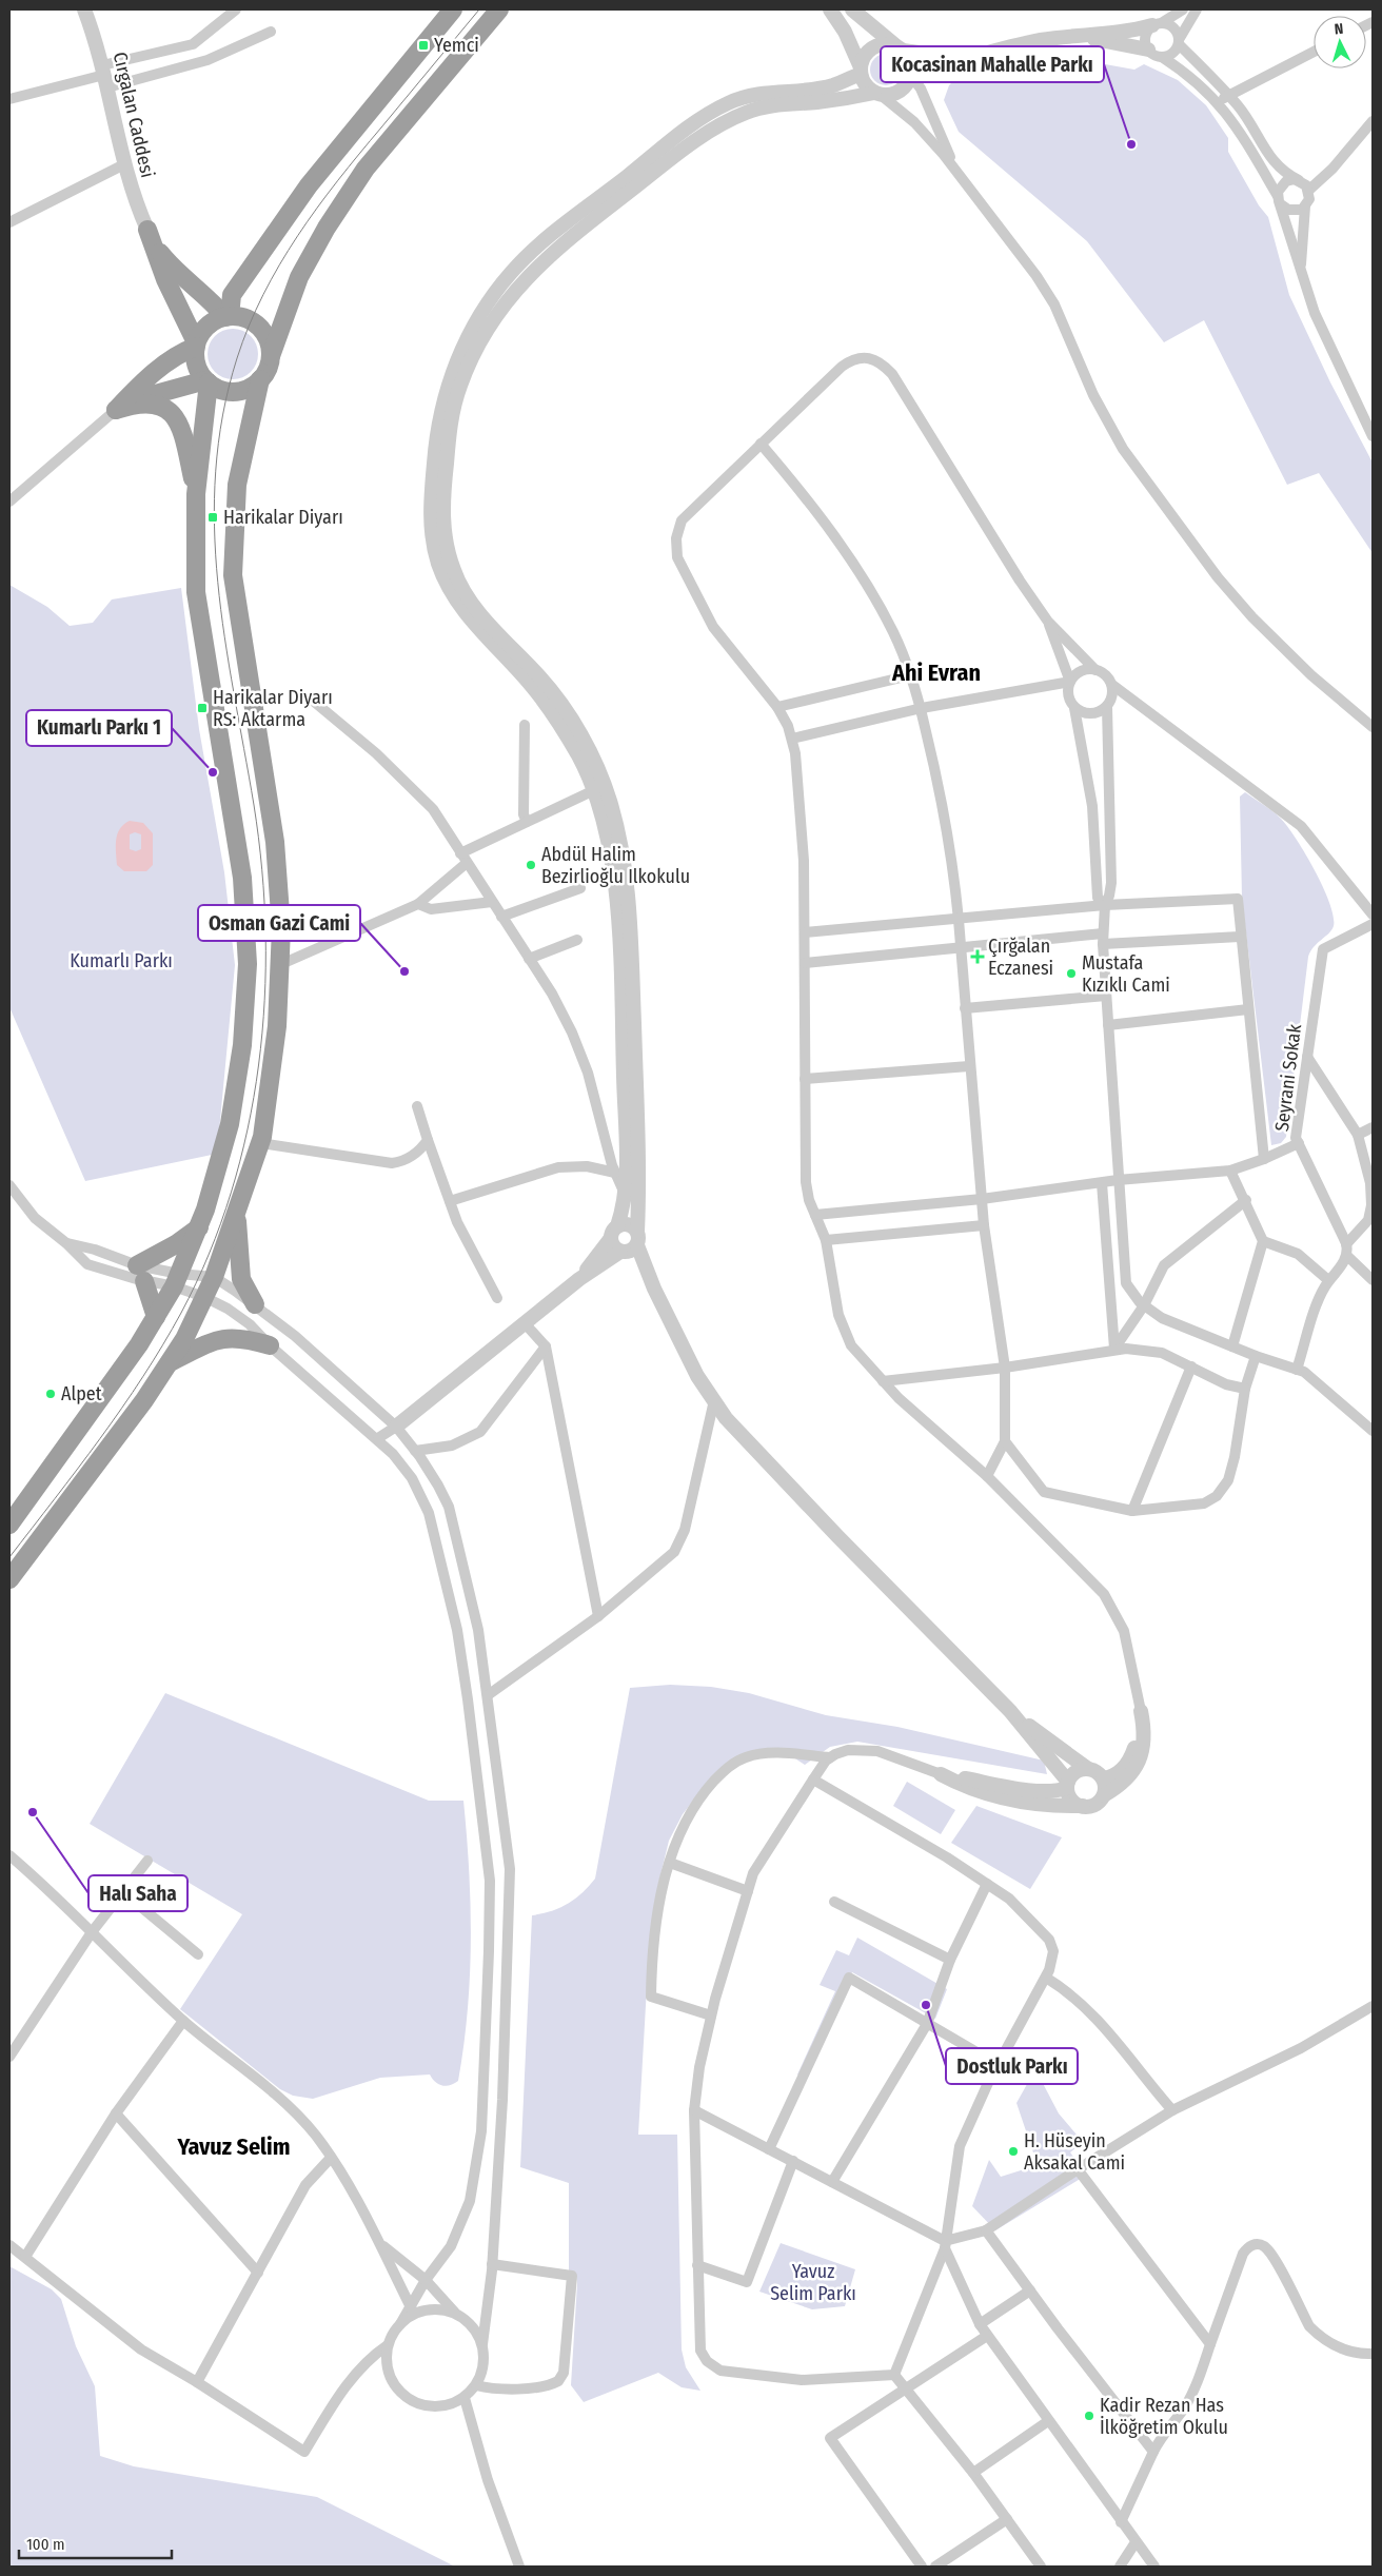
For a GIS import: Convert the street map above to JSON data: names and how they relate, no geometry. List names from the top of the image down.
{
  "streets": {
    "street": ["Cırgalan Caddesi", "Seyrani Sokak"]
  },
  "districts": ["Ahi Evran", "Yavuz Selim"],
  "parks": ["Kumarlı Parkı", "Yavuz Selim Parkı"],
  "places": {
    "transit": ["Yemci", "Harikalar Diyarı", "Harikalar Diyarı RS: Aktarma"],
    "other": [
      "Kocasinan Mahalle Parkı",
      "Kumarlı Parkı 1",
      "Abdül Halim Bezirlioğlu Ilkokulu",
      "Osman Gazi Cami",
      "Mustafa Kızıklı Cami",
      "Alpet",
      "Halı Saha",
      "Dostluk Parkı",
      "H. Hüseyin Aksakal Cami",
      "Kadir Rezan Has İlköğretim Okulu"
    ],
    "health": ["Çırğalan Eczanesi"]
  },
  "scale_bar": "100 m",
  "north": "top"
}
